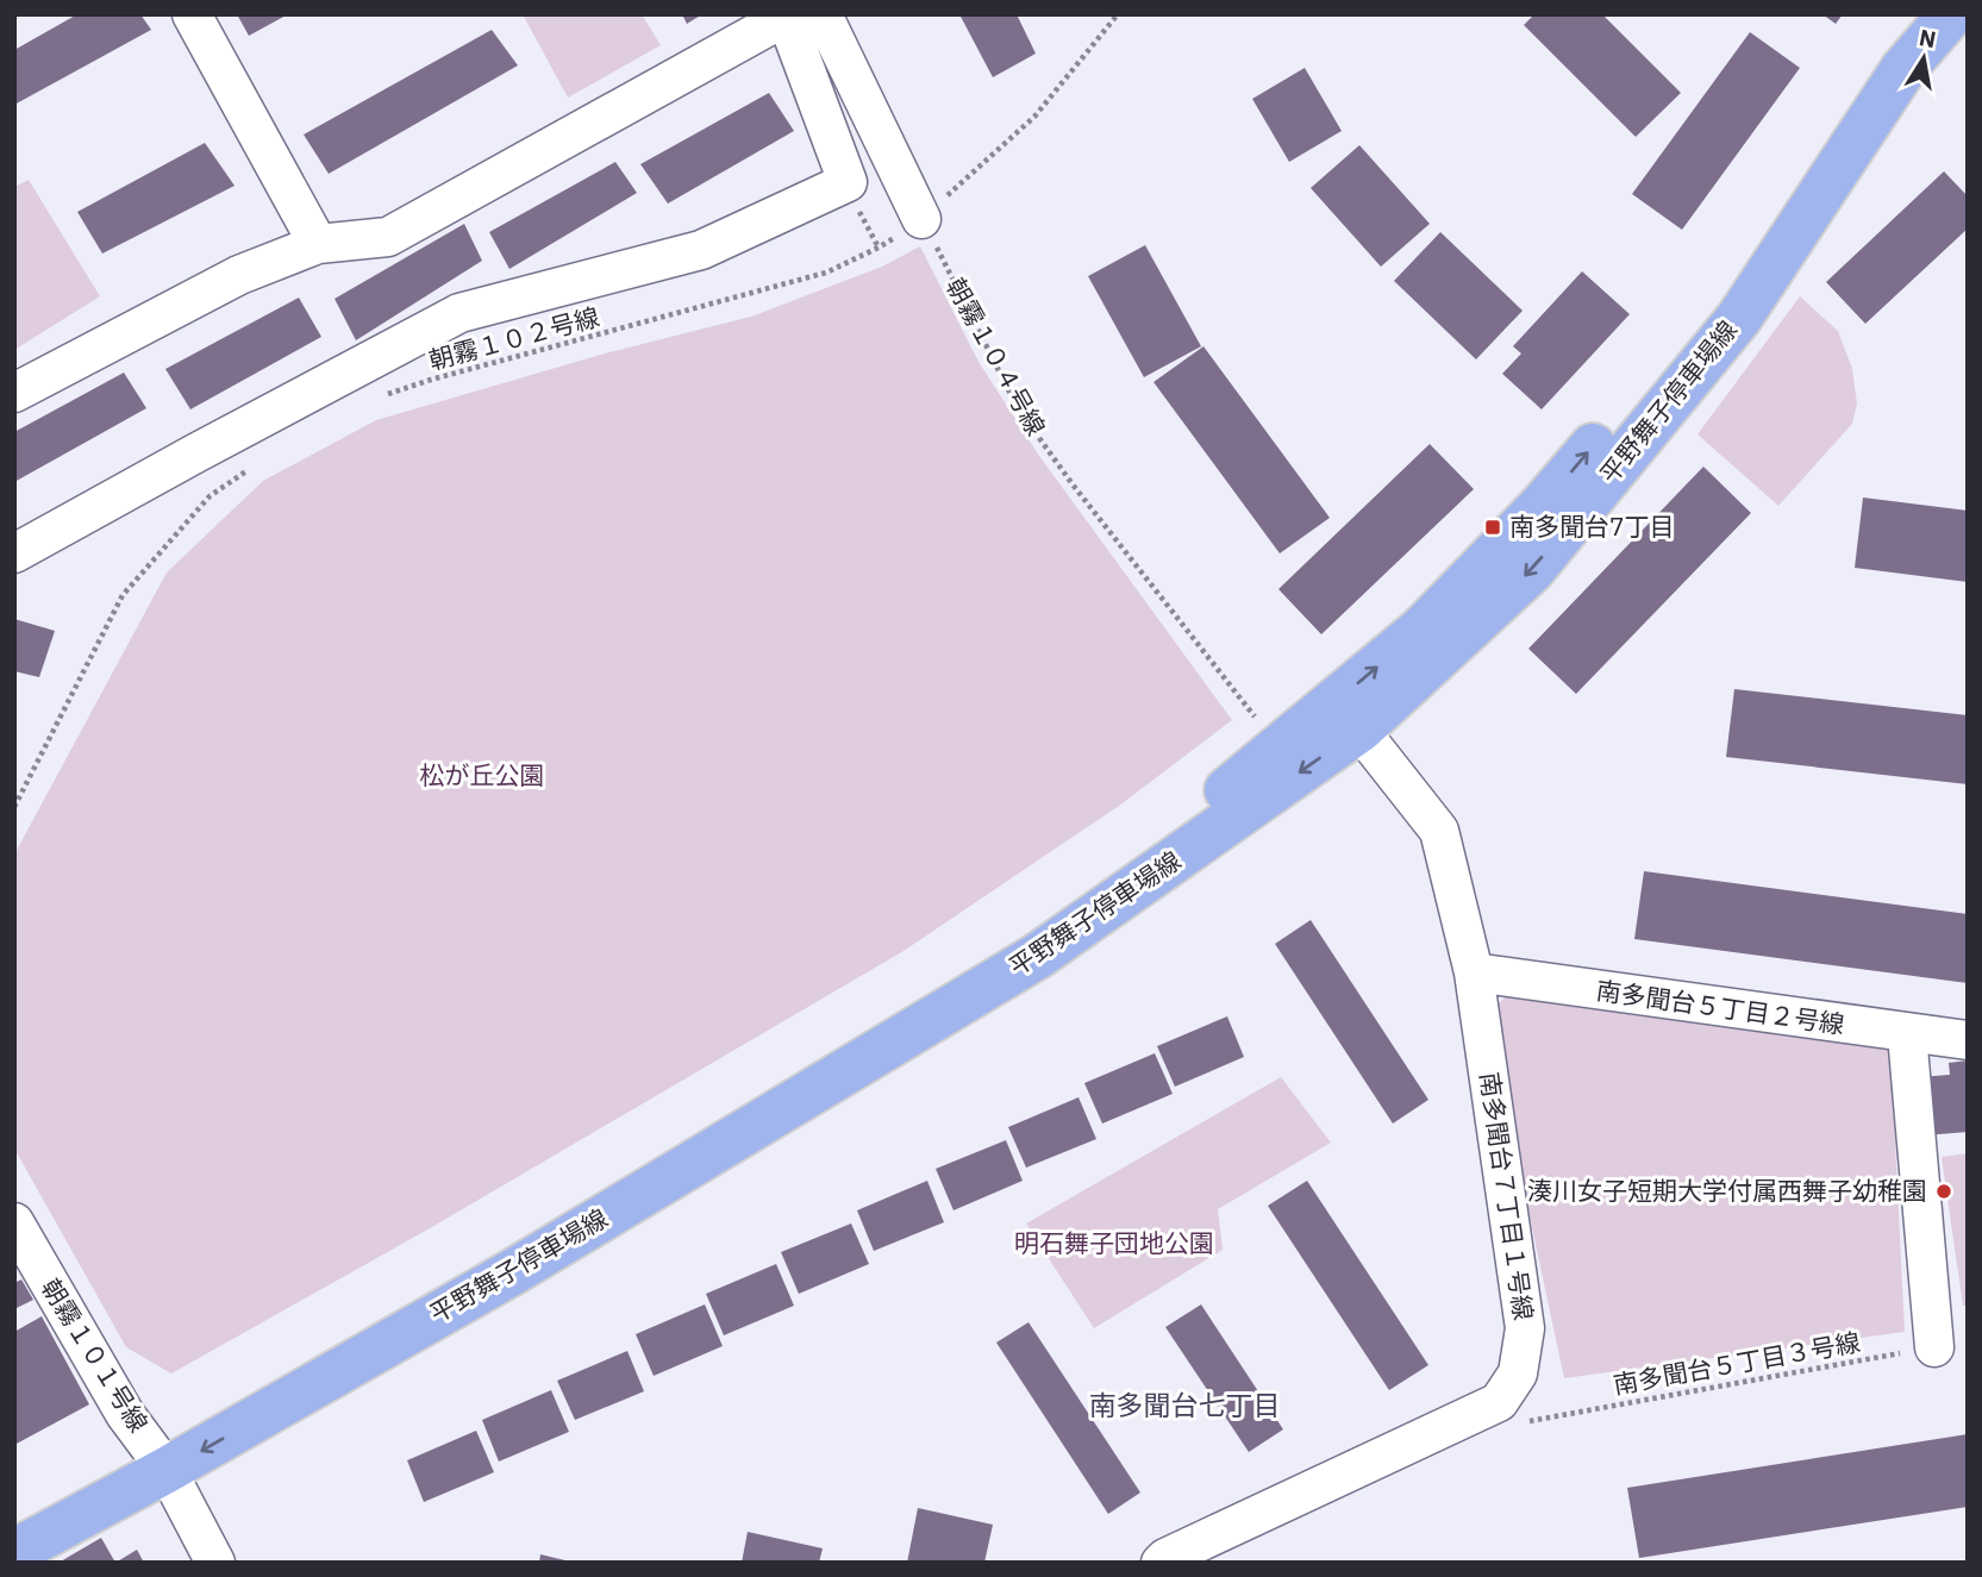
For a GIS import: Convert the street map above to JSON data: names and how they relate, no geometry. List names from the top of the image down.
{
  "streets": {
    "main road": ["平野舞子停車場線"],
    "street": ["南多聞台５丁目２号線", "南多聞台７丁目１号線", "朝霧１０１号線"],
    "path": ["朝霧１０２号線", "朝霧１０４号線", "南多聞台５丁目３号線"]
  },
  "crossings": [
    ["朝霧１０２号線", "朝霧１０４号線"],
    ["朝霧１０４号線", "平野舞子停車場線"],
    ["平野舞子停車場線", "南多聞台７丁目１号線"],
    ["平野舞子停車場線", "朝霧１０１号線"],
    ["南多聞台５丁目２号線", "南多聞台７丁目１号線"]
  ],
  "districts": ["南多聞台七丁目"],
  "parks": ["松が丘公園", "明石舞子団地公園"],
  "places": {
    "transit": ["南多聞台7丁目"],
    "other": ["湊川女子短期大学付属西舞子幼稚園"]
  },
  "north": "top"
}
